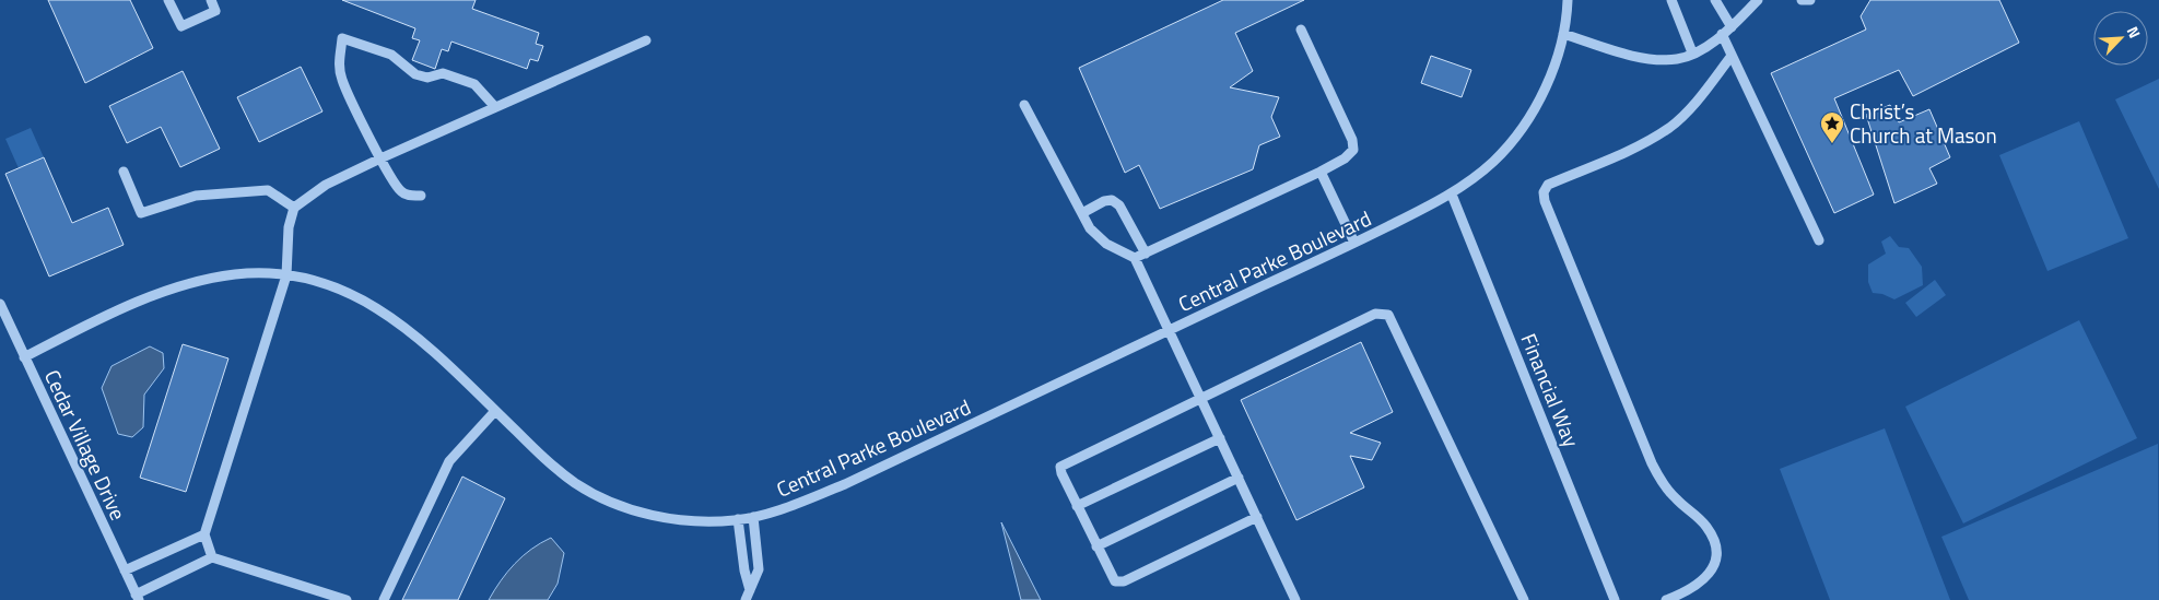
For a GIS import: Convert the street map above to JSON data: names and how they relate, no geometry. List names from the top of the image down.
{
  "streets": {
    "street": ["Central Parke Boulevard", "Financial Way", "Cedar Village Drive"]
  },
  "crossings": [
    ["Central Parke Boulevard", "Financial Way"],
    ["Central Parke Boulevard", "Cedar Village Drive"]
  ],
  "places": {
    "place": ["Christ’s Church at Mason"]
  },
  "north": "top right"
}
